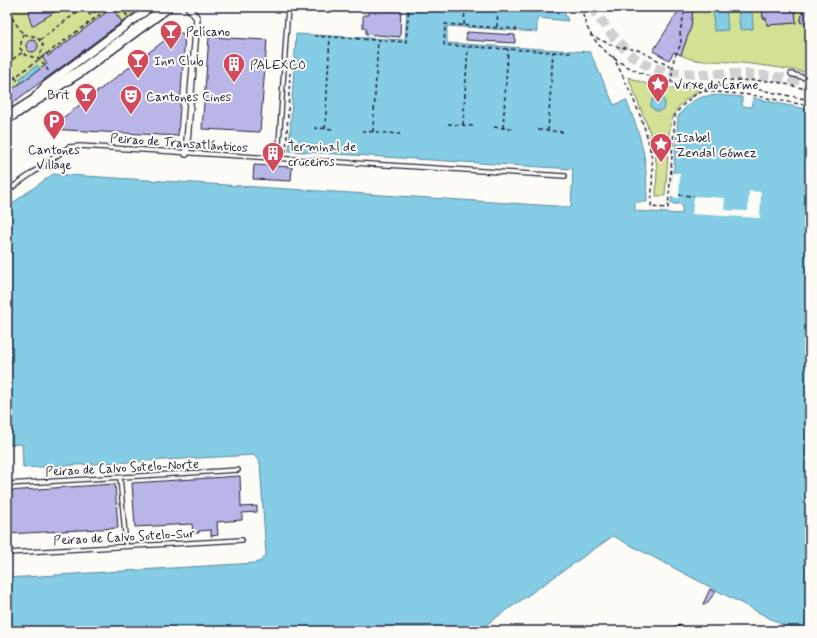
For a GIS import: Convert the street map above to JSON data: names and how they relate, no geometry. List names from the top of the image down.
{
  "streets": {
    "lane": ["Peirao de Transatlánticos", "Peirao de Calvo Sotelo-Norte", "Peirao de Calvo Sotelo-Sur"]
  },
  "places": {
    "bar": ["Pelícano", "Inn Club", "Brit"],
    "building": ["PALEXCO", "Terminal de cruceiros"],
    "place": ["Virxe do Carme", "Isabel Zendal Gómez"],
    "theatre": ["Cantones Cines"],
    "parking": ["Cantones Village"]
  }
}
